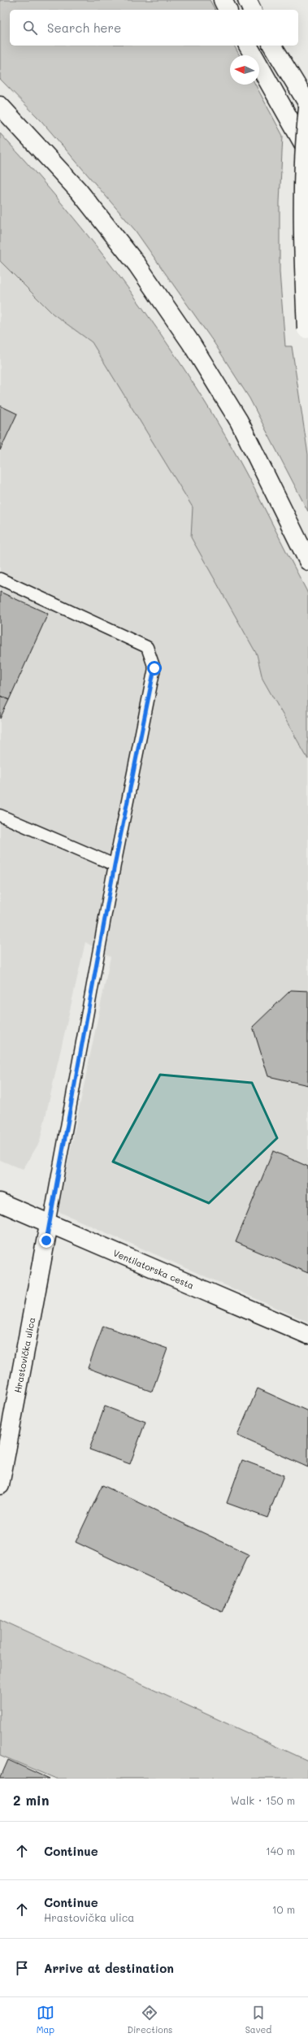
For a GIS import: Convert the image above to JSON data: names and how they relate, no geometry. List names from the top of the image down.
{
  "streets": {
    "main road": ["Ventilatorska cesta", "Hrastovička ulica"]
  },
  "crossings": [
    ["Ventilatorska cesta", "Hrastovička ulica"]
  ],
  "north": "left",
  "page": {
    "search": "Search here",
    "heading": ["2 min", "Walk · 150 m"],
    "list": [
      ["Continue", "140 m"],
      ["Continue", "Hrastovička ulica", "10 m"],
      "Arrive at destination"
    ],
    "nav": ["Map", "Directions", "Saved"]
  }
}
